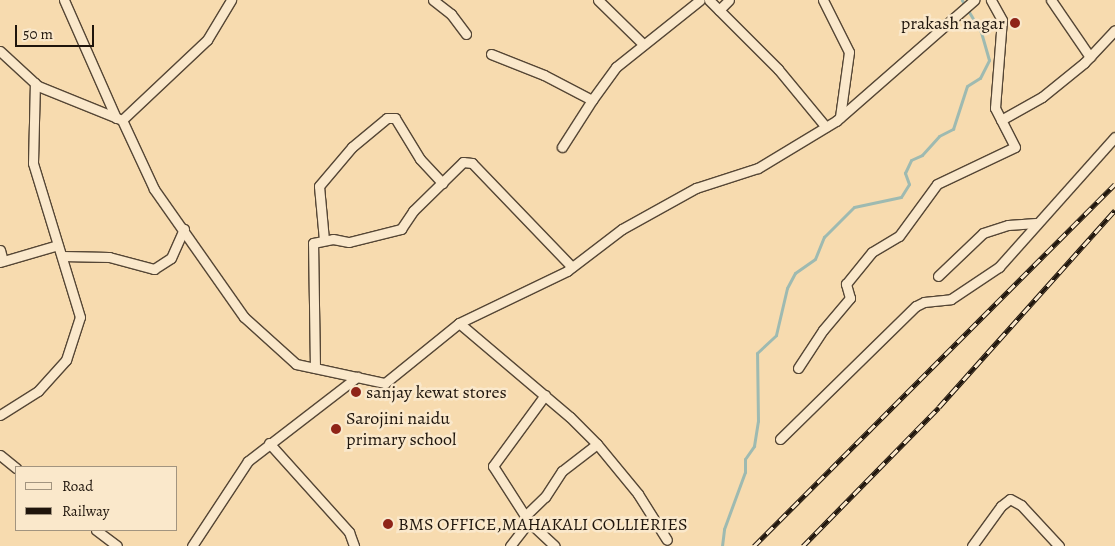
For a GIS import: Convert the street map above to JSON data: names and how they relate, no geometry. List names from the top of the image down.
{
  "places": [
    "prakash nagar",
    "sanjay kewat stores",
    "Sarojini naidu primary school",
    "BMS OFFICE,MAHAKALI COLLIERIES"
  ],
  "legend": ["Road", "Railway"],
  "scale_bar": "50 m"
}
